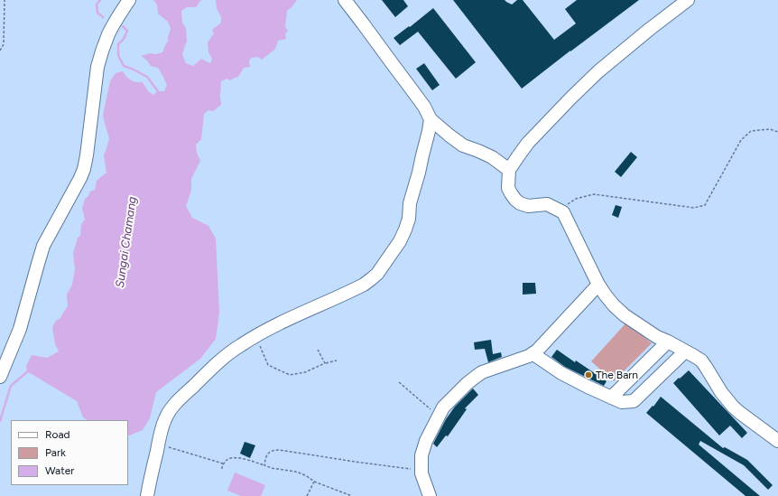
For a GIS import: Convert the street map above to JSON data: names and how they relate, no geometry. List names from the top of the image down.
{
  "water": ["Sungai Chamang"],
  "places": ["The Barn"],
  "legend": ["Road", "Park", "Water"]
}
